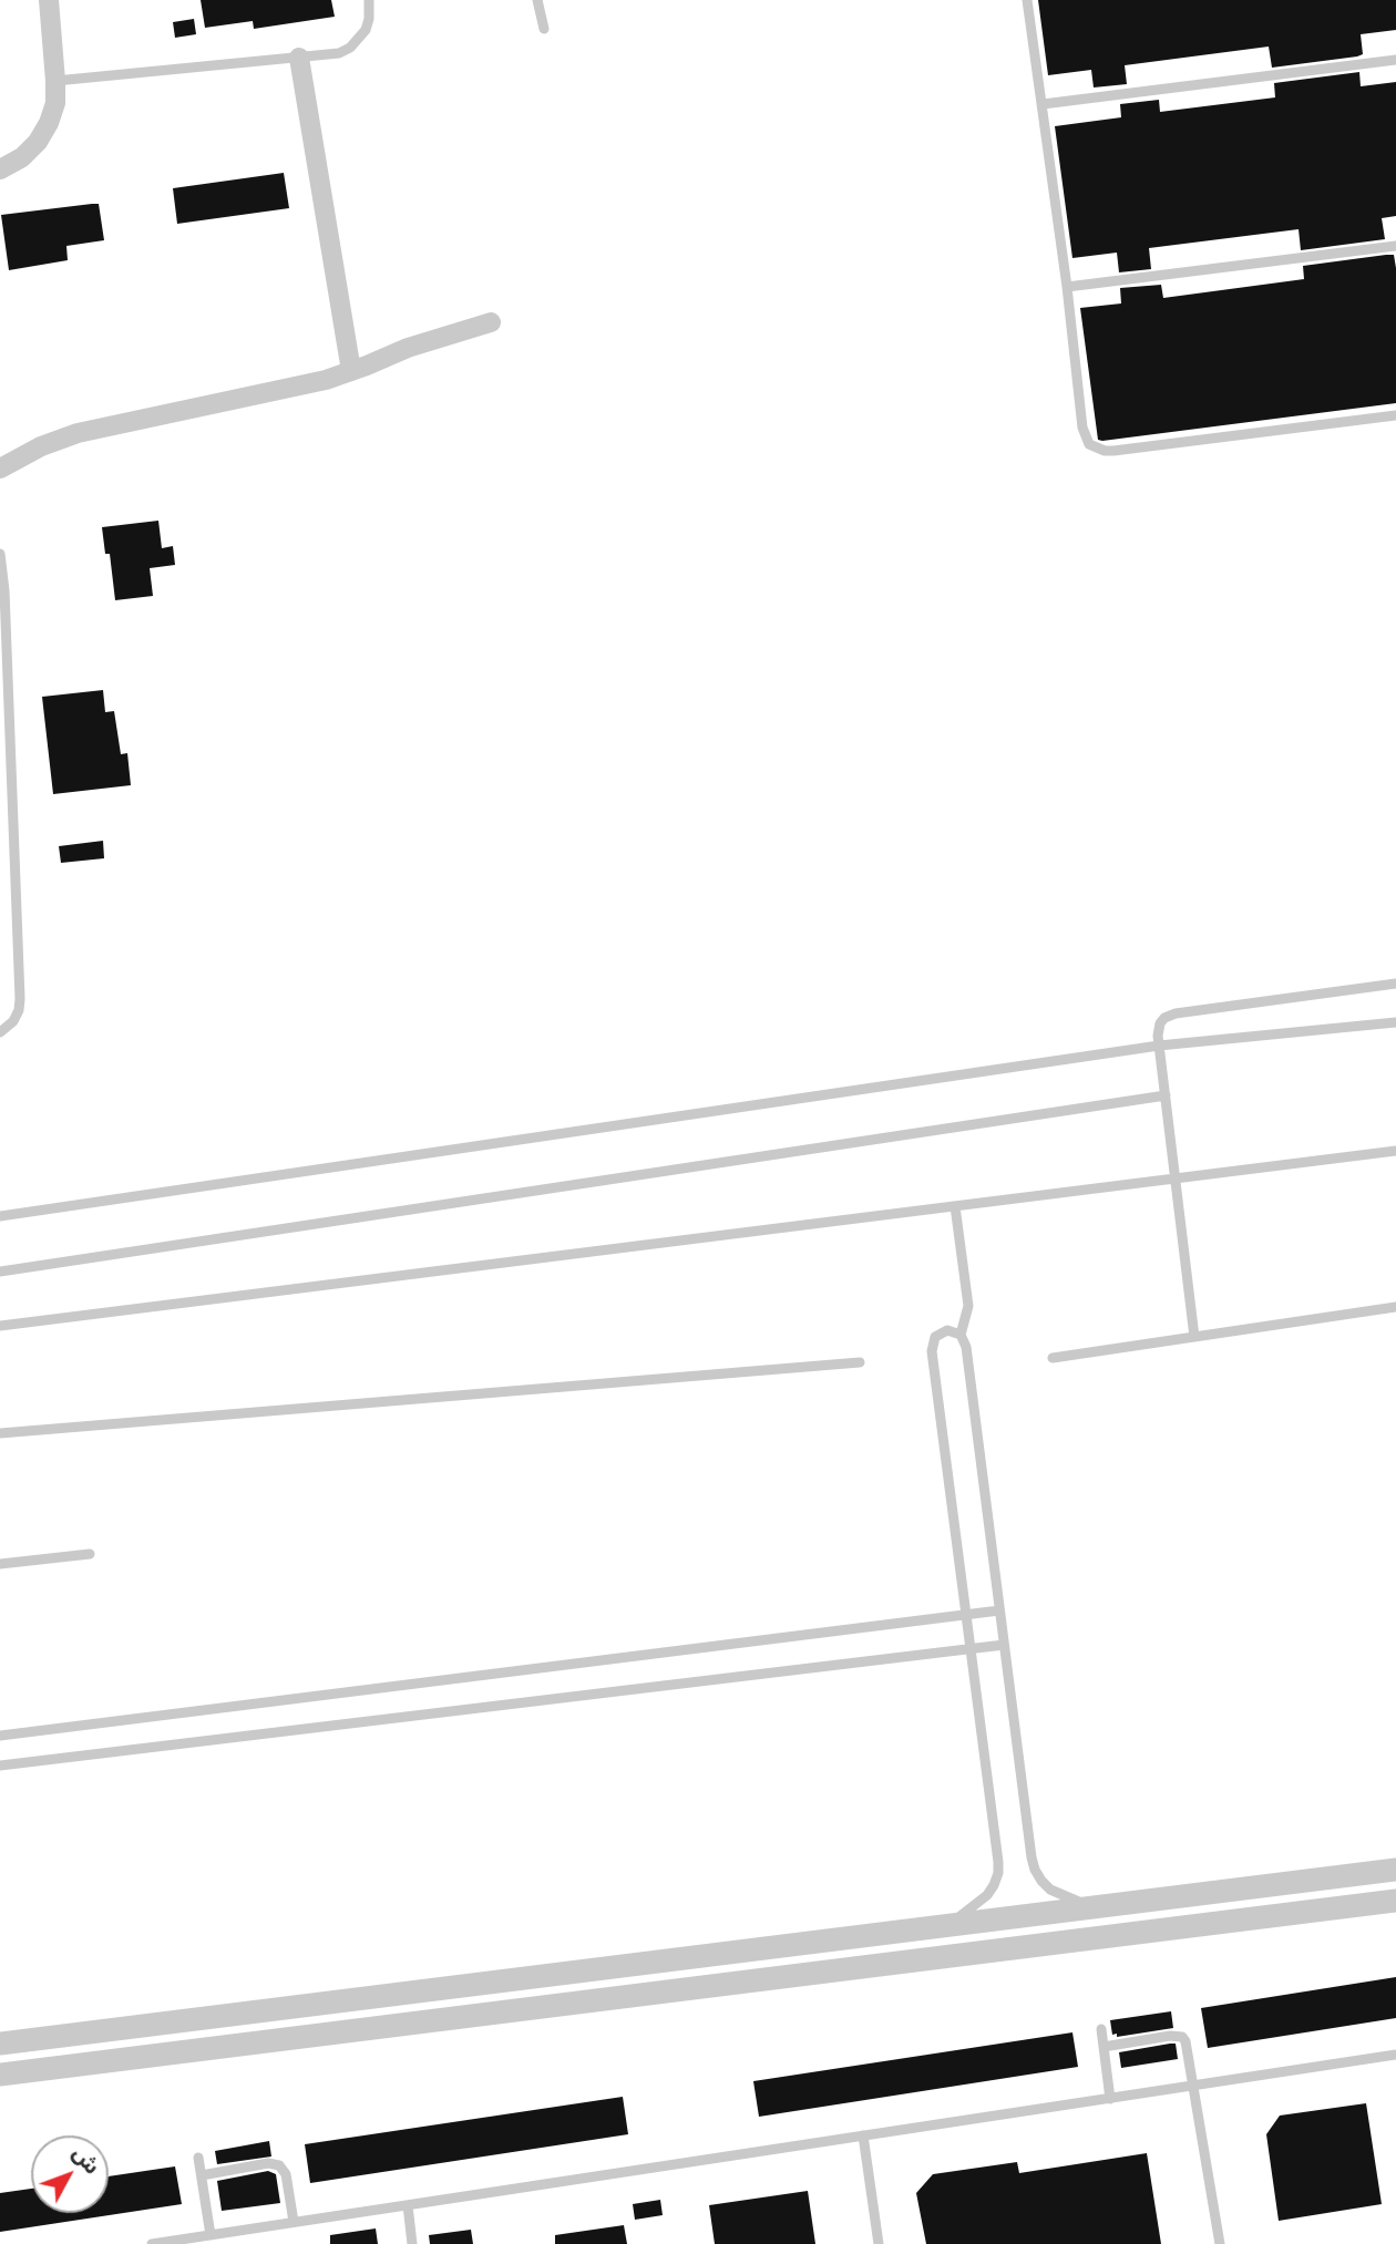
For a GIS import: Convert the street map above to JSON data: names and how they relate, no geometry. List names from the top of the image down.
{
  "north": "top right"
}
